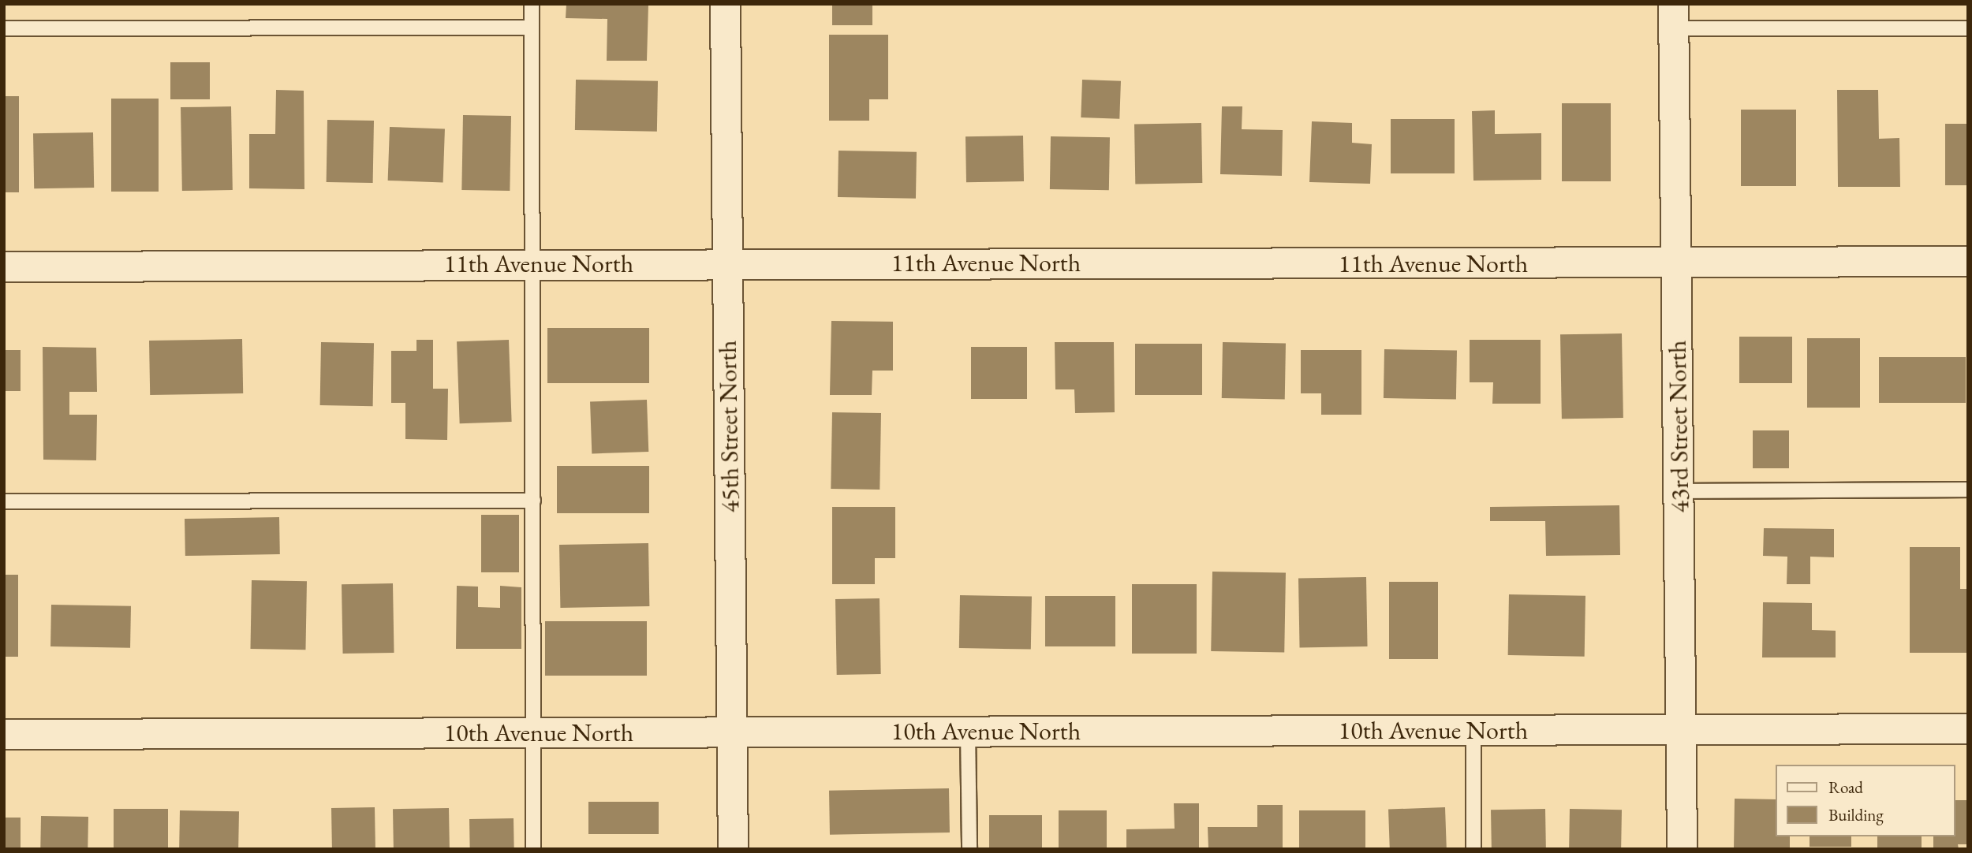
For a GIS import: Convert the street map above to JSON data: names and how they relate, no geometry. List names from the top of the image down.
{
  "streets": {
    "street": [
      "11th Avenue North",
      "45th Street North",
      "43rd Street North",
      "10th Avenue North"
    ]
  },
  "crossings": [
    ["11th Avenue North", "45th Street North"],
    ["11th Avenue North", "43rd Street North"],
    ["45th Street North", "10th Avenue North"],
    ["43rd Street North", "10th Avenue North"]
  ],
  "legend": ["Road", "Building"]
}
